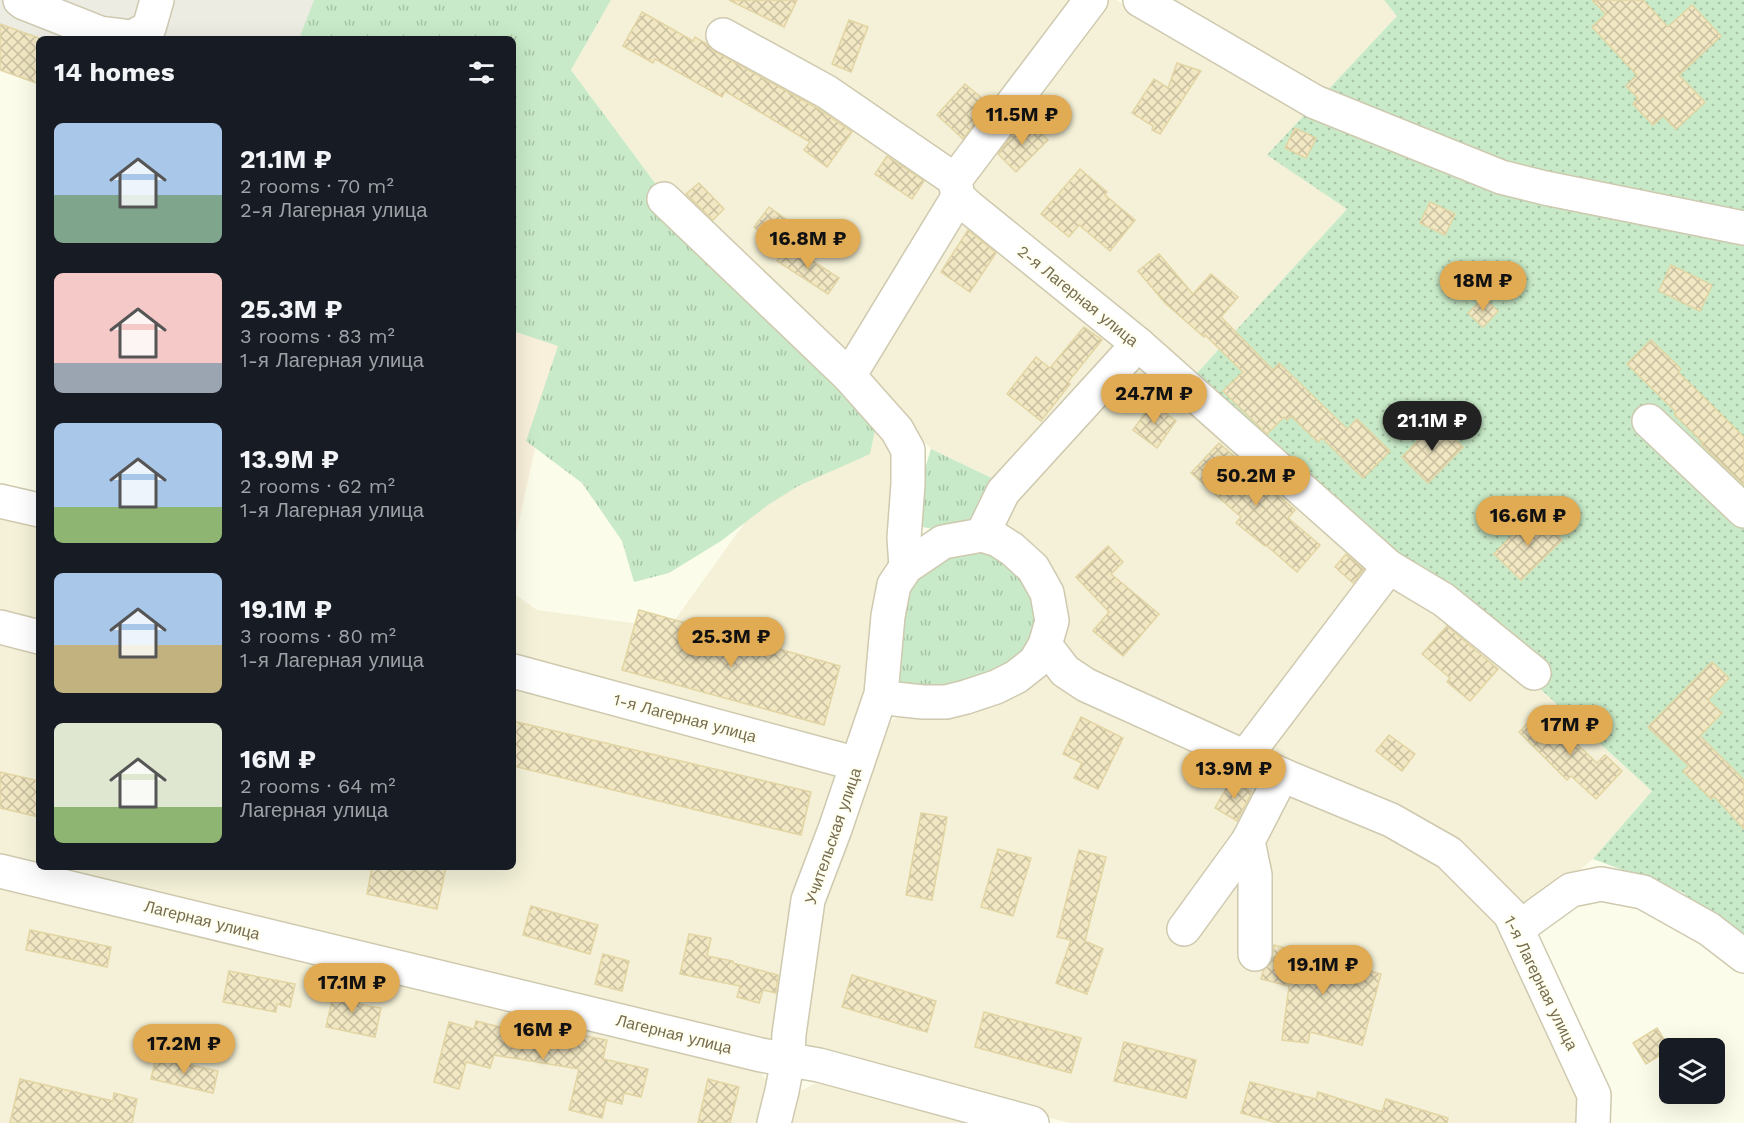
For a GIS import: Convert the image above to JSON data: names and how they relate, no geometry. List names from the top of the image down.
{
  "streets": {
    "street": [
      "2-я Лагерная улица",
      "1-я Лагерная улица",
      "Учительская улица",
      "Лагерная улица"
    ]
  },
  "crossings": [
    ["1-я Лагерная улица", "Учительская улица"],
    ["Учительская улица", "Лагерная улица"]
  ],
  "page": {
    "heading": "14 homes",
    "price": [
      "11.5M ₽",
      "16.8M ₽",
      "18M ₽",
      "24.7M ₽",
      "21.1M ₽",
      "50.2M ₽",
      "16.6M ₽",
      "25.3M ₽",
      "17M ₽",
      "13.9M ₽",
      "19.1M ₽",
      "17.1M ₽",
      "16M ₽",
      "17.2M ₽"
    ],
    "list": [
      {
        "name": "21.1M ₽",
        "note": "2 rooms · 70 m² · 2-я Лагерная улица"
      },
      {
        "name": "25.3M ₽",
        "note": "3 rooms · 83 m² · 1-я Лагерная улица"
      },
      {
        "name": "13.9M ₽",
        "note": "2 rooms · 62 m² · 1-я Лагерная улица"
      },
      {
        "name": "19.1M ₽",
        "note": "3 rooms · 80 m² · 1-я Лагерная улица"
      },
      {
        "name": "16M ₽",
        "note": "2 rooms · 64 m² · Лагерная улица"
      }
    ]
  }
}
